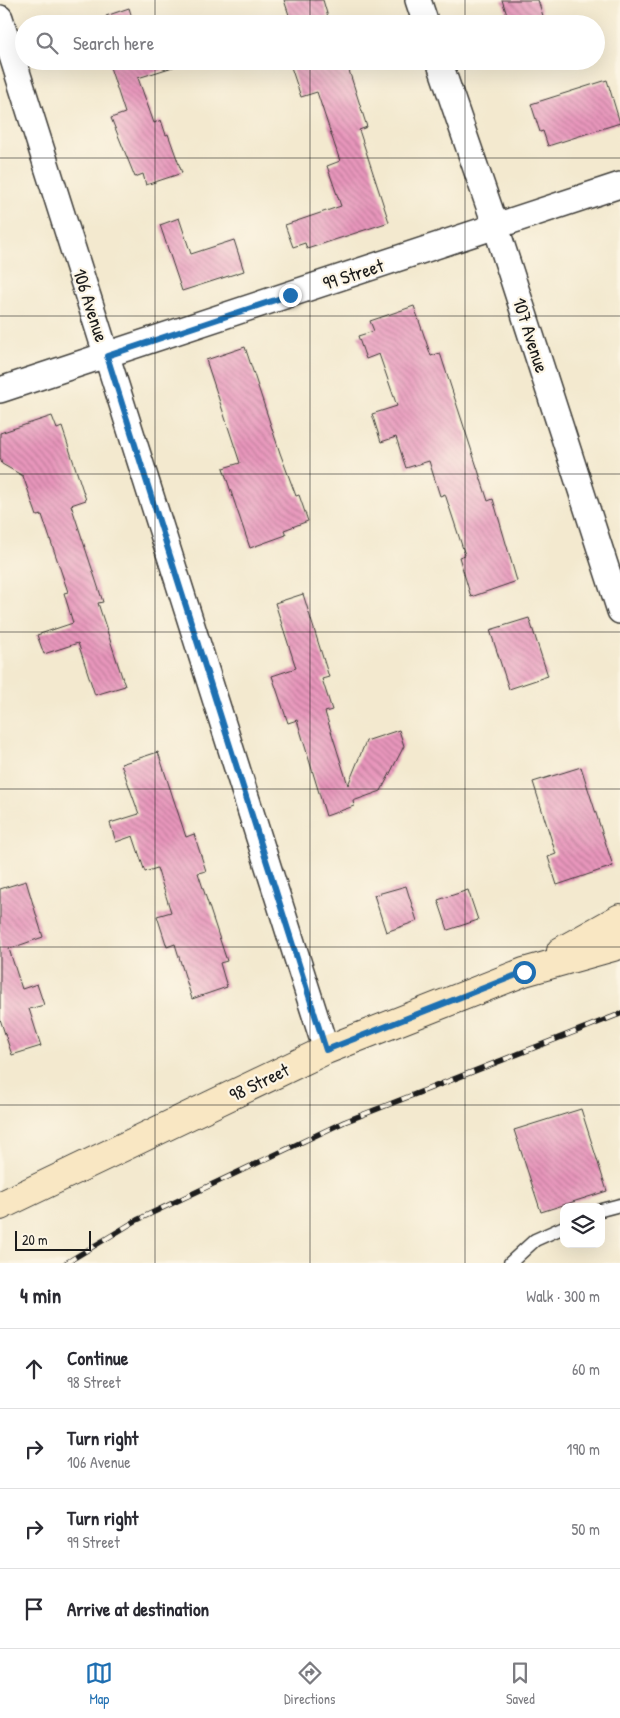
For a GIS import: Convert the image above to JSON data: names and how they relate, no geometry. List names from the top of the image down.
{
  "streets": {
    "main road": ["98 Street"],
    "street": ["99 Street", "106 Avenue", "107 Avenue"]
  },
  "crossings": [
    ["99 Street", "106 Avenue"],
    ["99 Street", "107 Avenue"],
    ["106 Avenue", "98 Street"]
  ],
  "scale_bar": "20 m",
  "page": {
    "search": "Search here",
    "scale": "20 m",
    "heading": ["4 min", "Walk · 300 m"],
    "list": [
      ["Continue", "98 Street", "60 m"],
      ["Turn right", "106 Avenue", "190 m"],
      ["Turn right", "99 Street", "50 m"],
      "Arrive at destination"
    ],
    "nav": ["Map", "Directions", "Saved"]
  }
}
